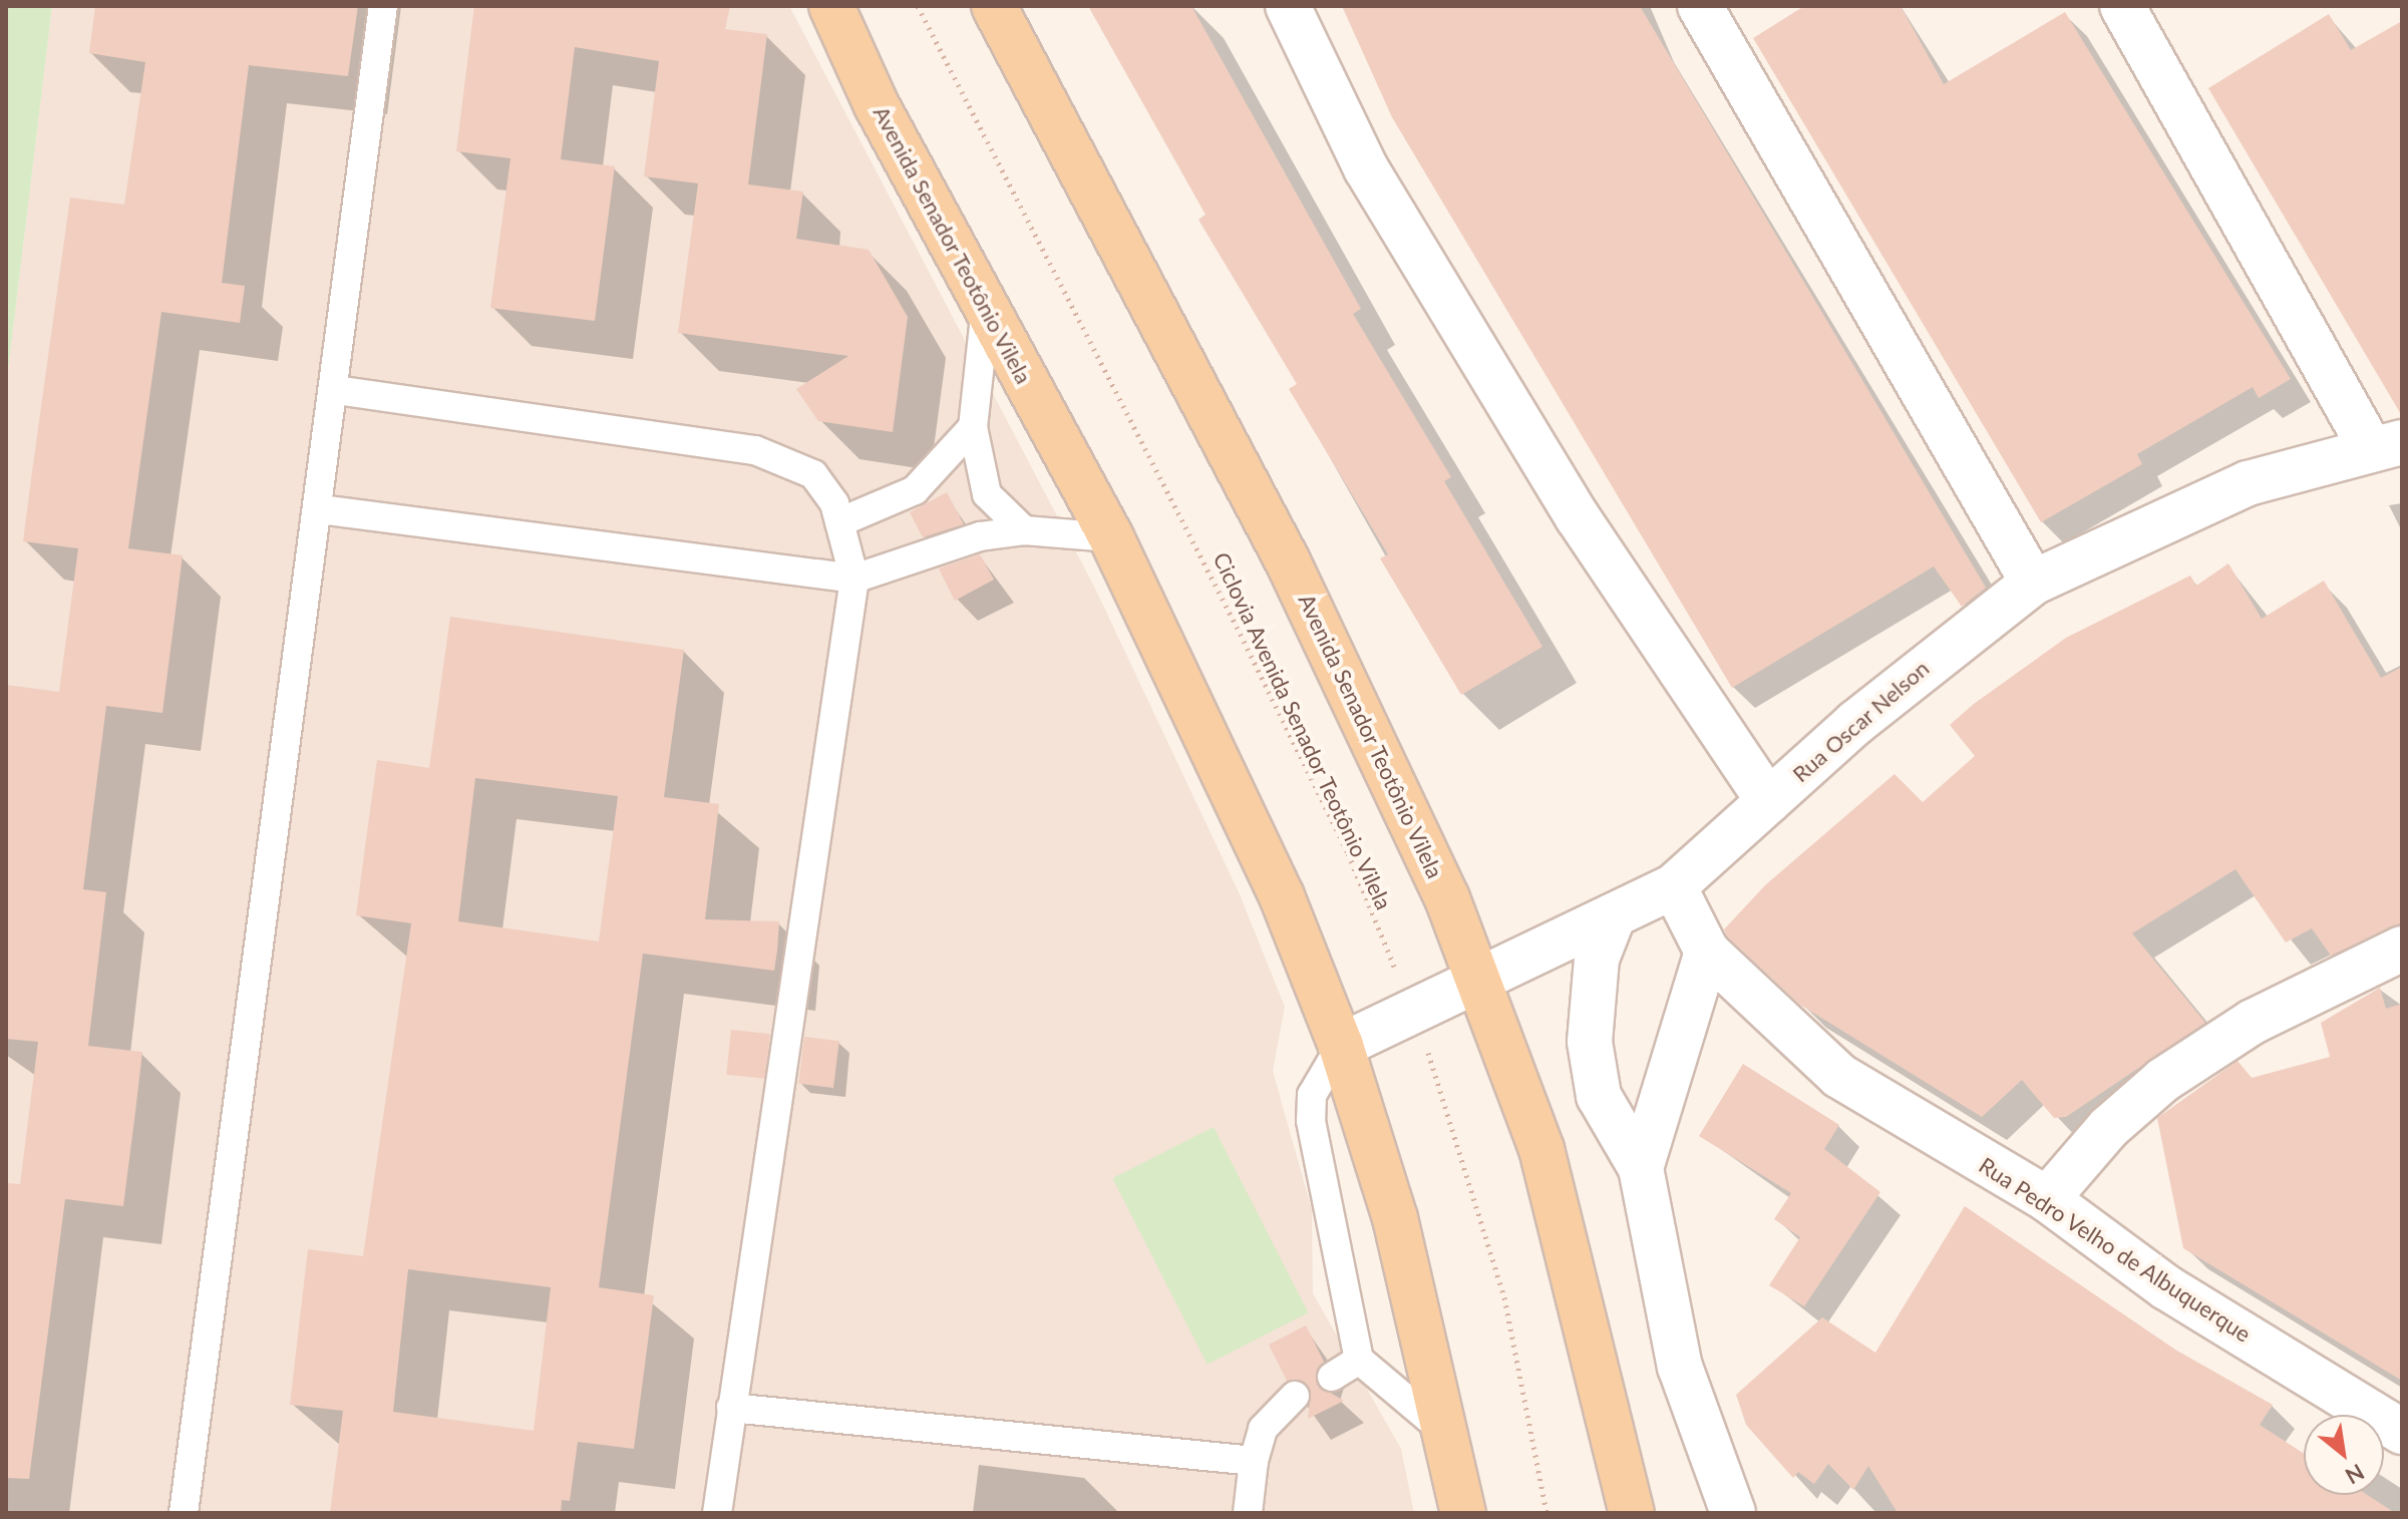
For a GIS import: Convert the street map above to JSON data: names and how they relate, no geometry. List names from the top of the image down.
{
  "streets": {
    "main road": ["Avenida Senador Teotônio Vilela"],
    "street": ["Rua Oscar Nelson", "Rua Pedro Velho de Albuquerque"],
    "path": ["Ciclovia Avenida Senador Teotônio Vilela"]
  },
  "crossings": [
    ["Avenida Senador Teotônio Vilela", "Rua Oscar Nelson"],
    ["Rua Oscar Nelson", "Ciclovia Avenida Senador Teotônio Vilela"],
    ["Rua Oscar Nelson", "Rua Pedro Velho de Albuquerque"]
  ],
  "north": "bottom right"
}
